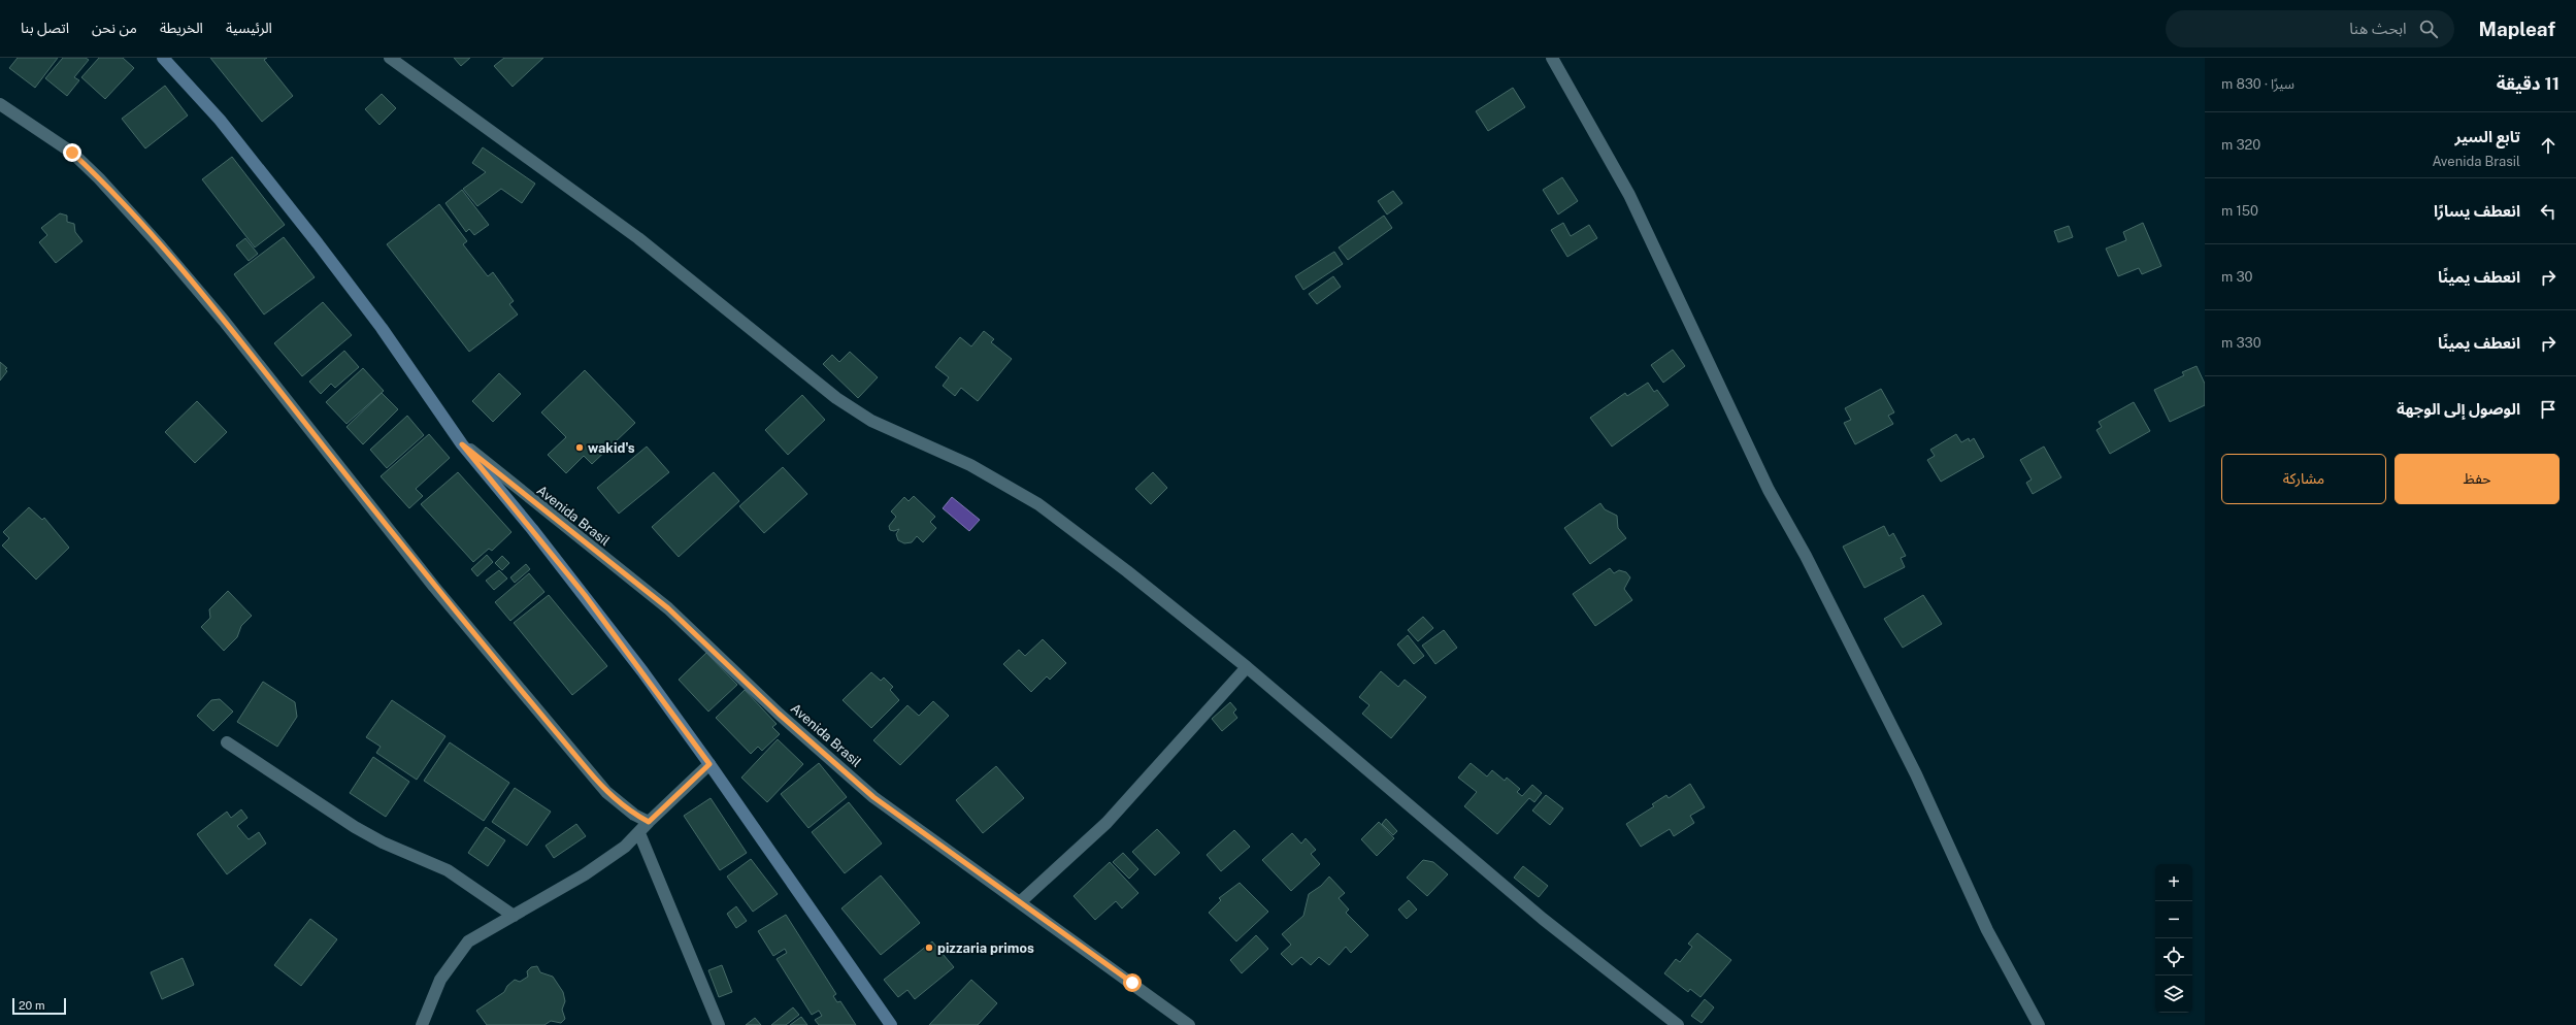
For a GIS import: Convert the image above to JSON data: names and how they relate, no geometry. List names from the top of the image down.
{
  "streets": {
    "street": ["Avenida Brasil"]
  },
  "places": ["wakid's", "pizzaria primos"],
  "scale_bar": "20 m",
  "page": {
    "header": "Mapleaf",
    "search": "ابحث هنا",
    "nav": [
      "الرئيسية",
      "الخريطة",
      "من نحن",
      "اتصل بنا"
    ],
    "heading": ["11 دقيقة", "سيرًا · 830 m"],
    "list": [
      ["تابع السير", "Avenida Brasil", "320 m"],
      ["انعطف يسارًا", "150 m"],
      ["انعطف يمينًا", "30 m"],
      ["انعطف يمينًا", "330 m"],
      "الوصول إلى الوجهة"
    ],
    "buttons": ["حفظ", "مشاركة"],
    "map_buttons": ["+", "−"],
    "scale": "20 m"
  }
}
